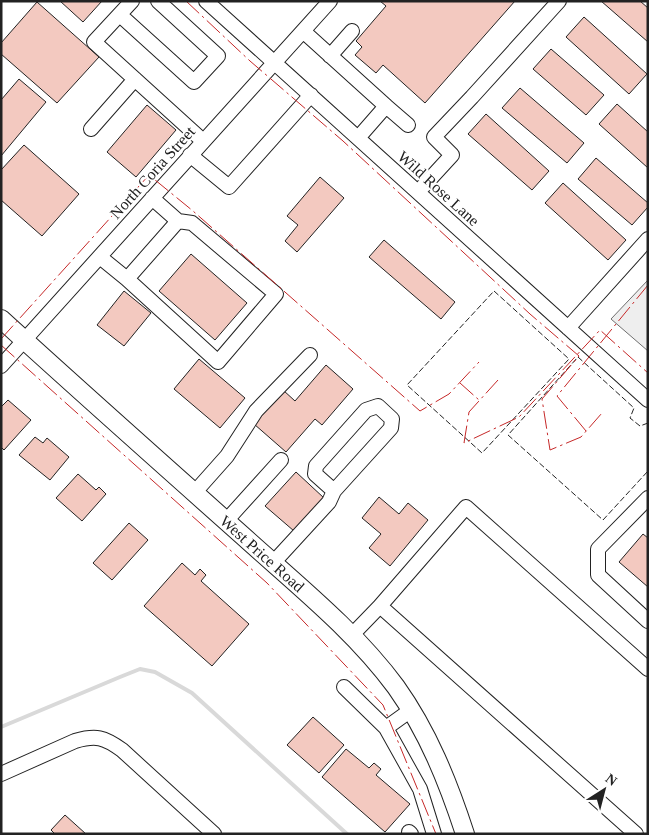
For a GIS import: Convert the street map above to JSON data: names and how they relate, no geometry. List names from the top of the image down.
{
  "streets": {
    "main road": ["West Price Road"],
    "street": ["North Coria Street", "Wild Rose Lane"]
  },
  "crossings": [
    ["North Coria Street", "Wild Rose Lane"],
    ["North Coria Street", "West Price Road"]
  ],
  "north": "top right"
}
